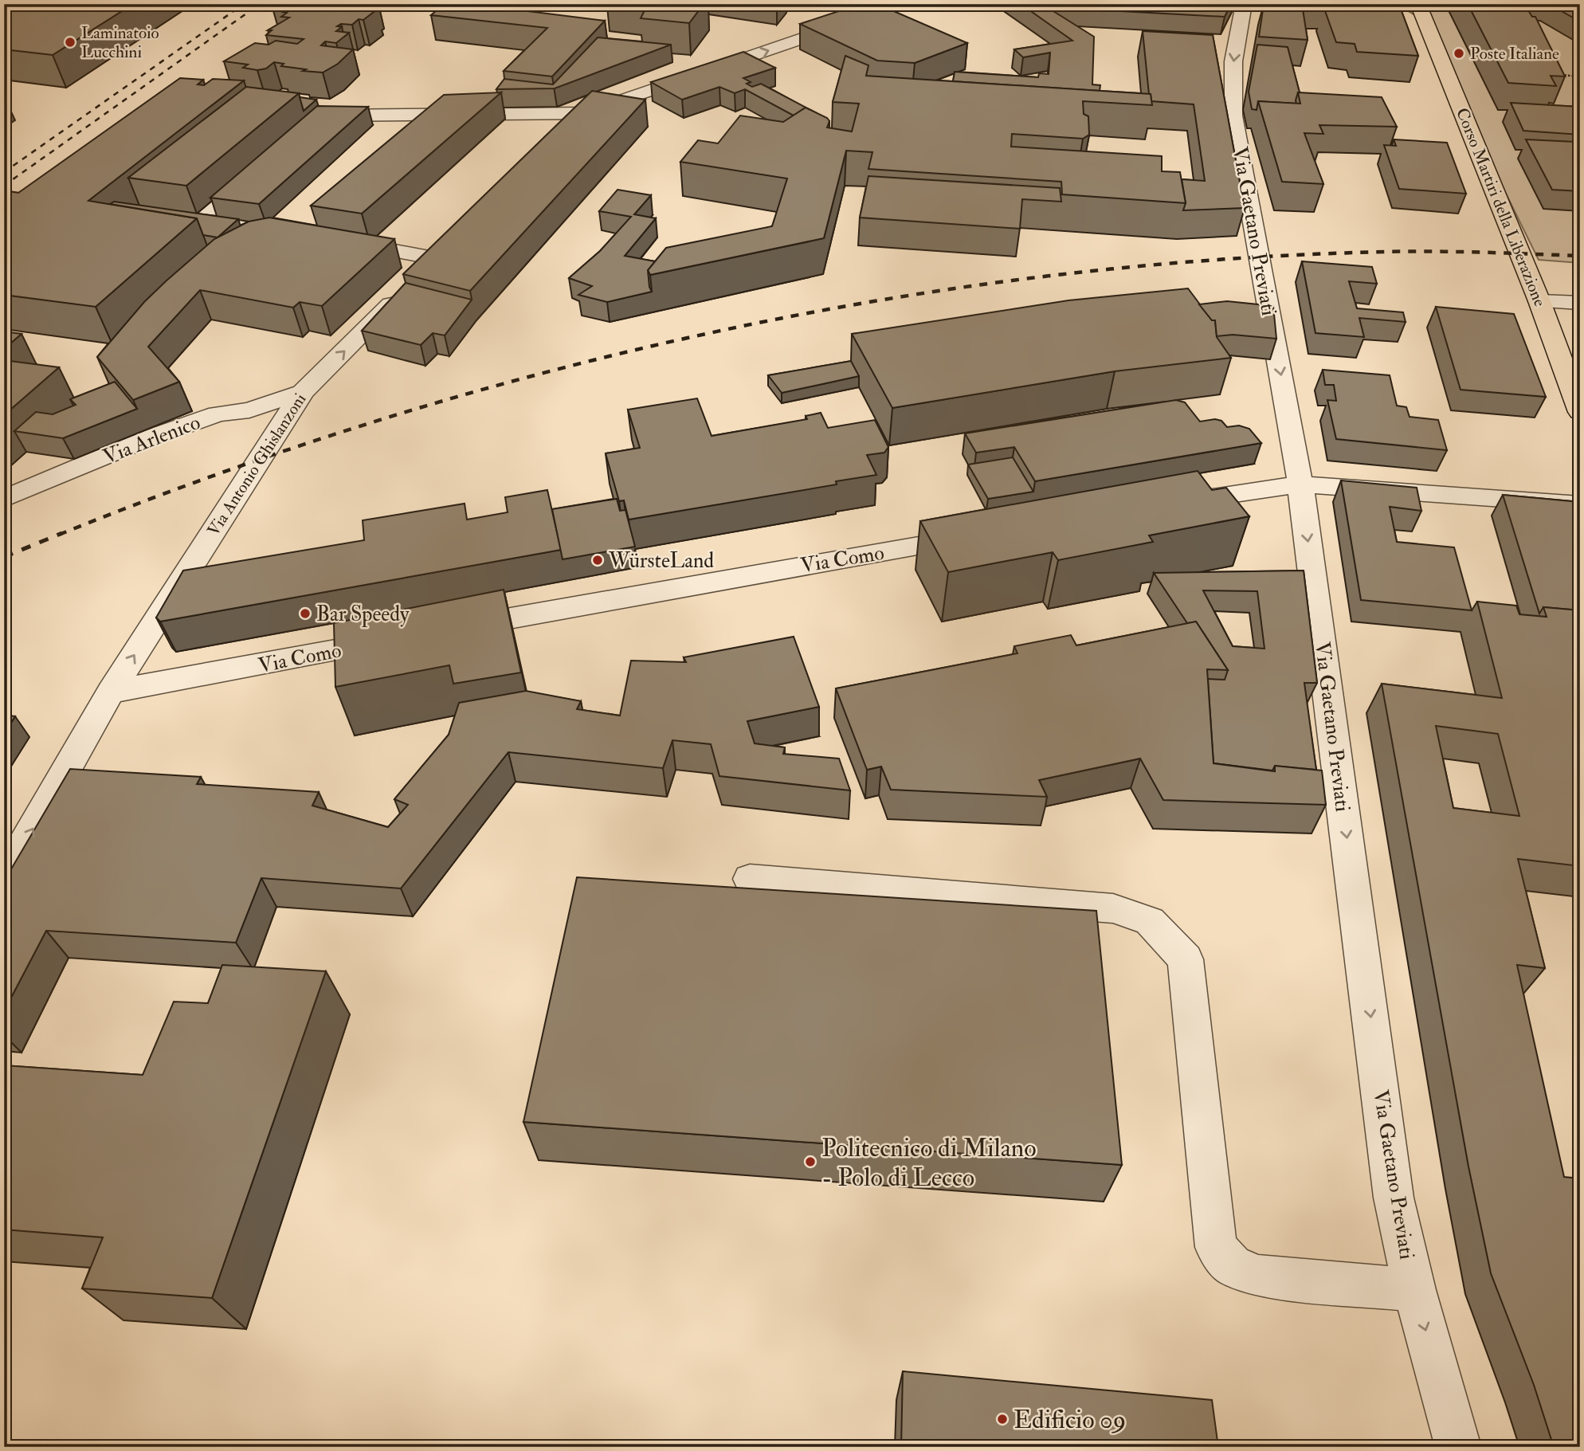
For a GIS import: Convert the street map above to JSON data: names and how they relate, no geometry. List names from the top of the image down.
{
  "streets": {
    "main road": ["Corso Martiri della Liberazione"],
    "street": [
      "Via Gaetano Previati",
      "Via Arlenico",
      "Via Antonio Ghislanzoni",
      "Via Como"
    ]
  },
  "crossings": [
    ["Via Arlenico", "Via Antonio Ghislanzoni"],
    ["Via Antonio Ghislanzoni", "Via Como"]
  ],
  "one_way": ["Via Gaetano Previati", "Via Antonio Ghislanzoni"],
  "places": [
    "Laminatoio Lucchini",
    "Poste Italiane",
    "WürsteLand",
    "Bar Speedy",
    "Politecnico di Milano - Polo di Lecco",
    "Edificio 09"
  ]
}
